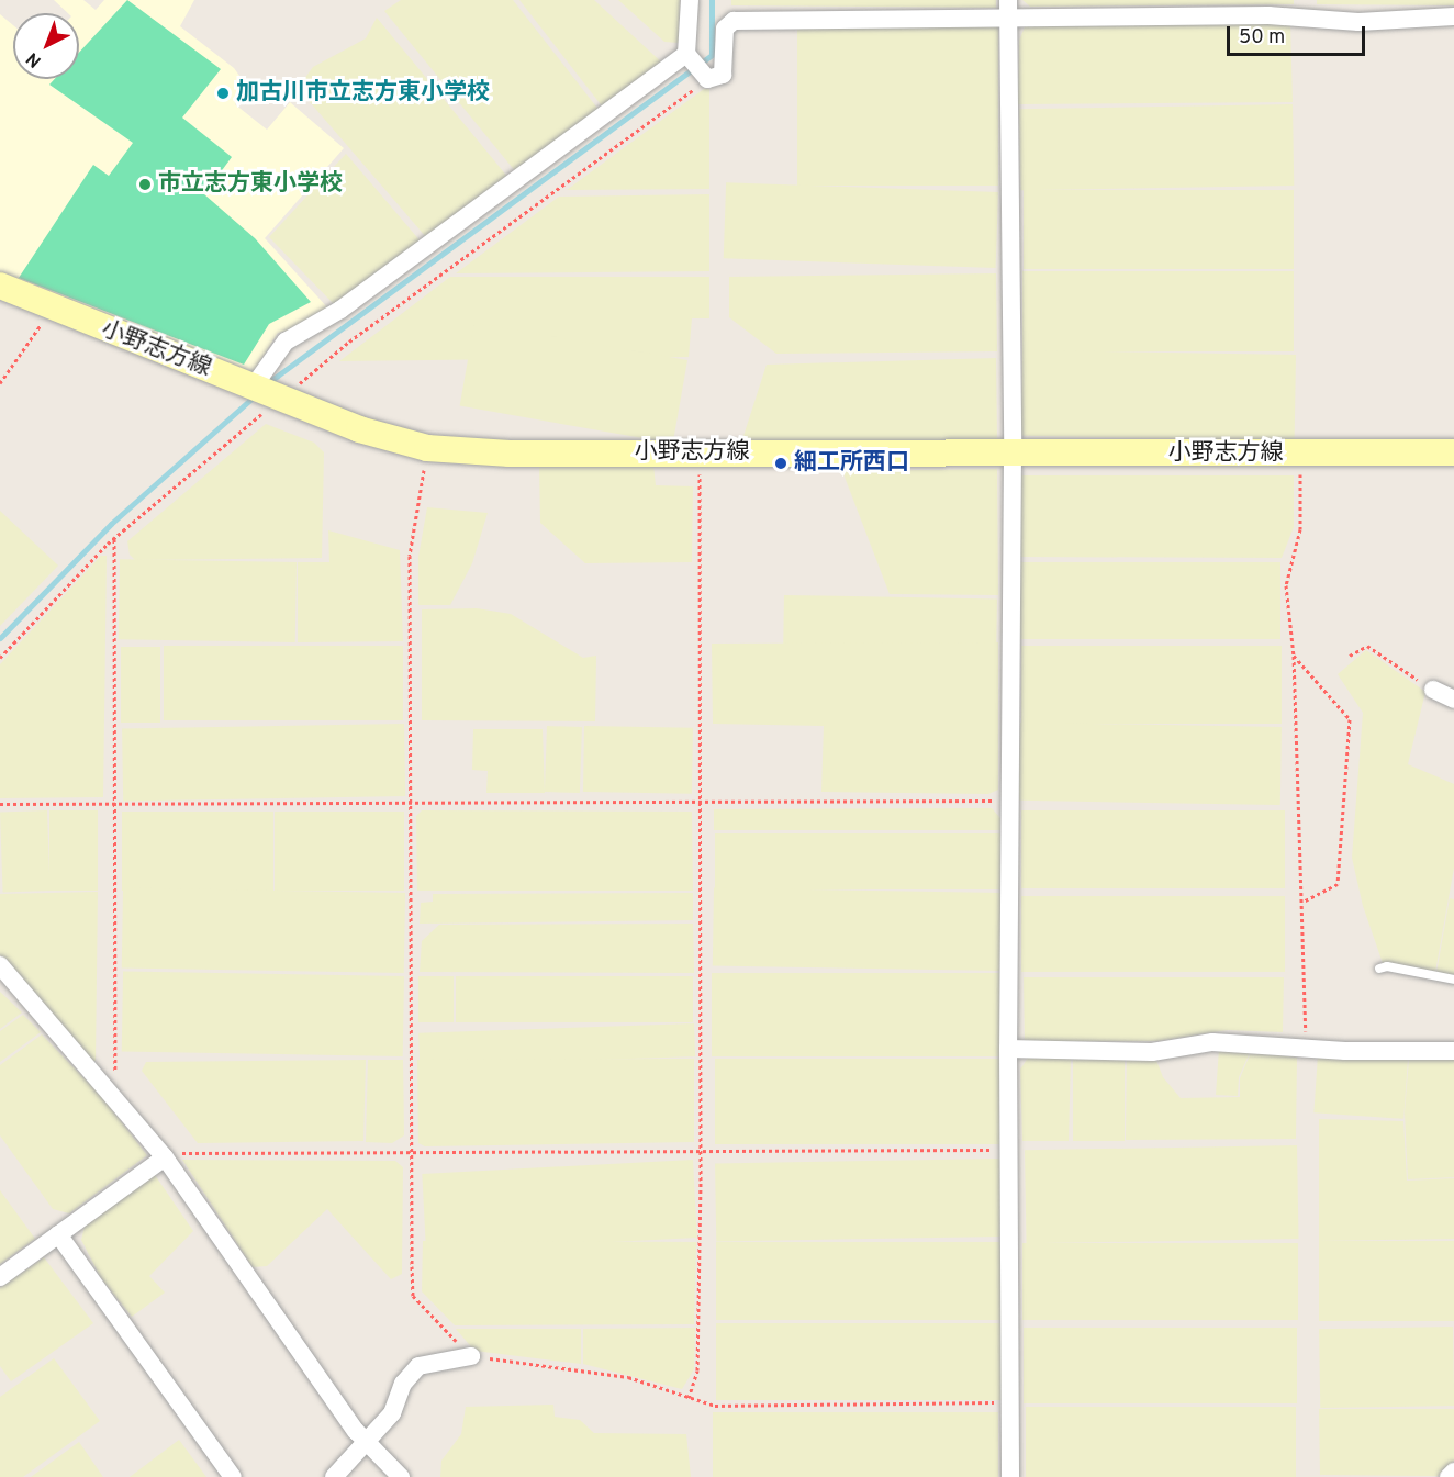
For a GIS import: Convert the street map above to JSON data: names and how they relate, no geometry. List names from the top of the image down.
{
  "streets": {
    "main road": ["小野志方線"]
  },
  "places": ["加古川市立志方東小学校", "市立志方東小学校", "細工所西口"],
  "scale_bar": "50 m",
  "north": "bottom left"
}
